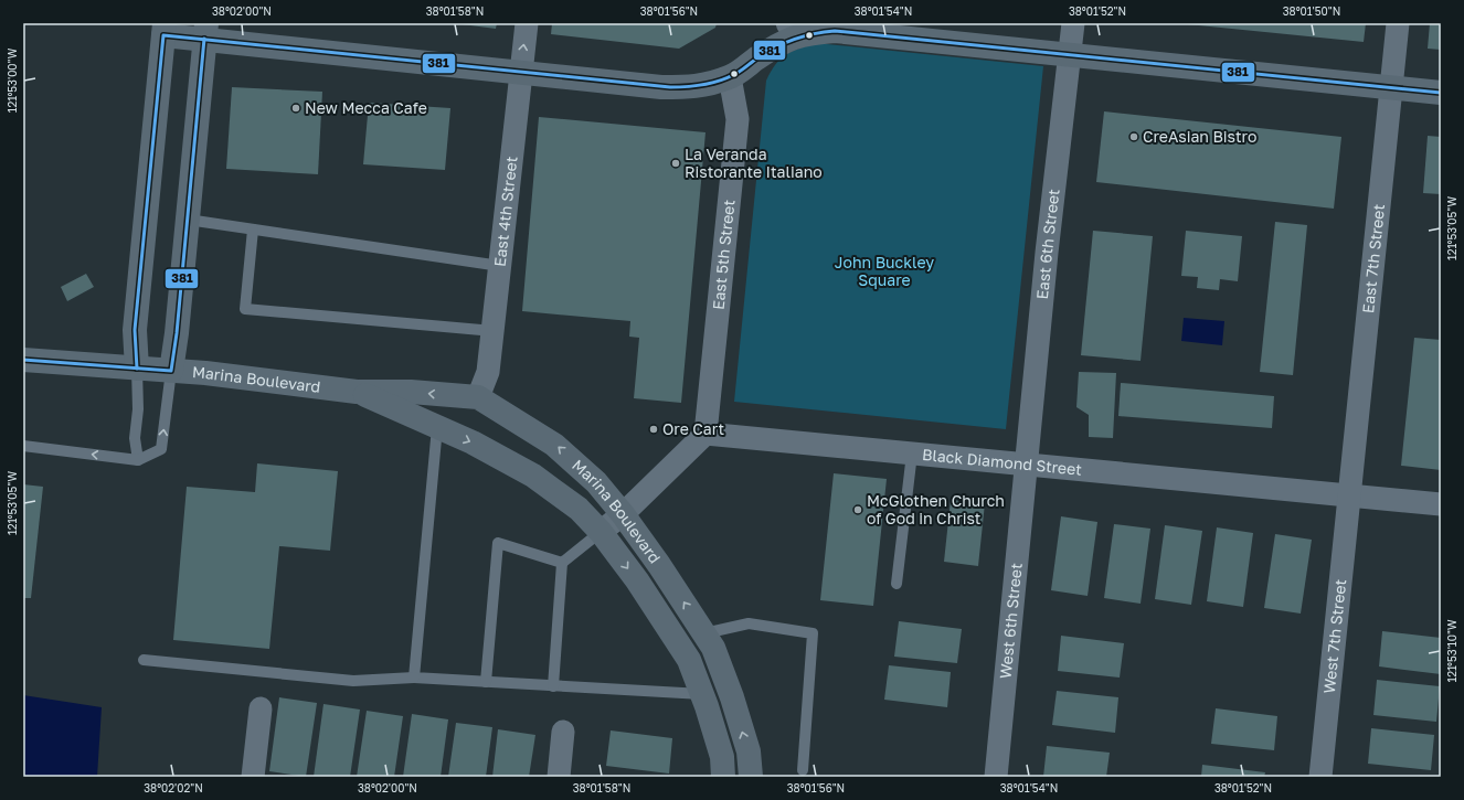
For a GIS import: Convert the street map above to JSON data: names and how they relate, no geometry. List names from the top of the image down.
{
  "streets": {
    "street": [
      "East 4th Street",
      "East 6th Street",
      "East 5th Street",
      "East 7th Street",
      "Marina Boulevard",
      "Black Diamond Street",
      "West 6th Street",
      "West 7th Street"
    ]
  },
  "crossings": [
    ["East 4th Street", "Marina Boulevard"],
    ["East 6th Street", "Black Diamond Street"],
    ["East 6th Street", "West 6th Street"],
    ["East 5th Street", "Black Diamond Street"],
    ["East 7th Street", "Black Diamond Street"],
    ["East 7th Street", "West 7th Street"],
    ["Black Diamond Street", "West 6th Street"],
    ["Black Diamond Street", "West 7th Street"]
  ],
  "parks": ["John Buckley Square"],
  "places": [
    "New Mecca Cafe",
    "CreAsian Bistro",
    "La Veranda Ristorante Italiano",
    "Ore Cart",
    "McGlothen Church of God in Christ"
  ],
  "lines": ["transit line 381"],
  "coordinates": [
    "38°02'00\"N",
    "38°01'58\"N",
    "38°01'56\"N",
    "38°01'54\"N",
    "38°01'52\"N",
    "38°01'50\"N",
    "121°53'00\"W",
    "121°53'05\"W",
    "121°53'10\"W",
    "38°02'02\"N"
  ]
}
